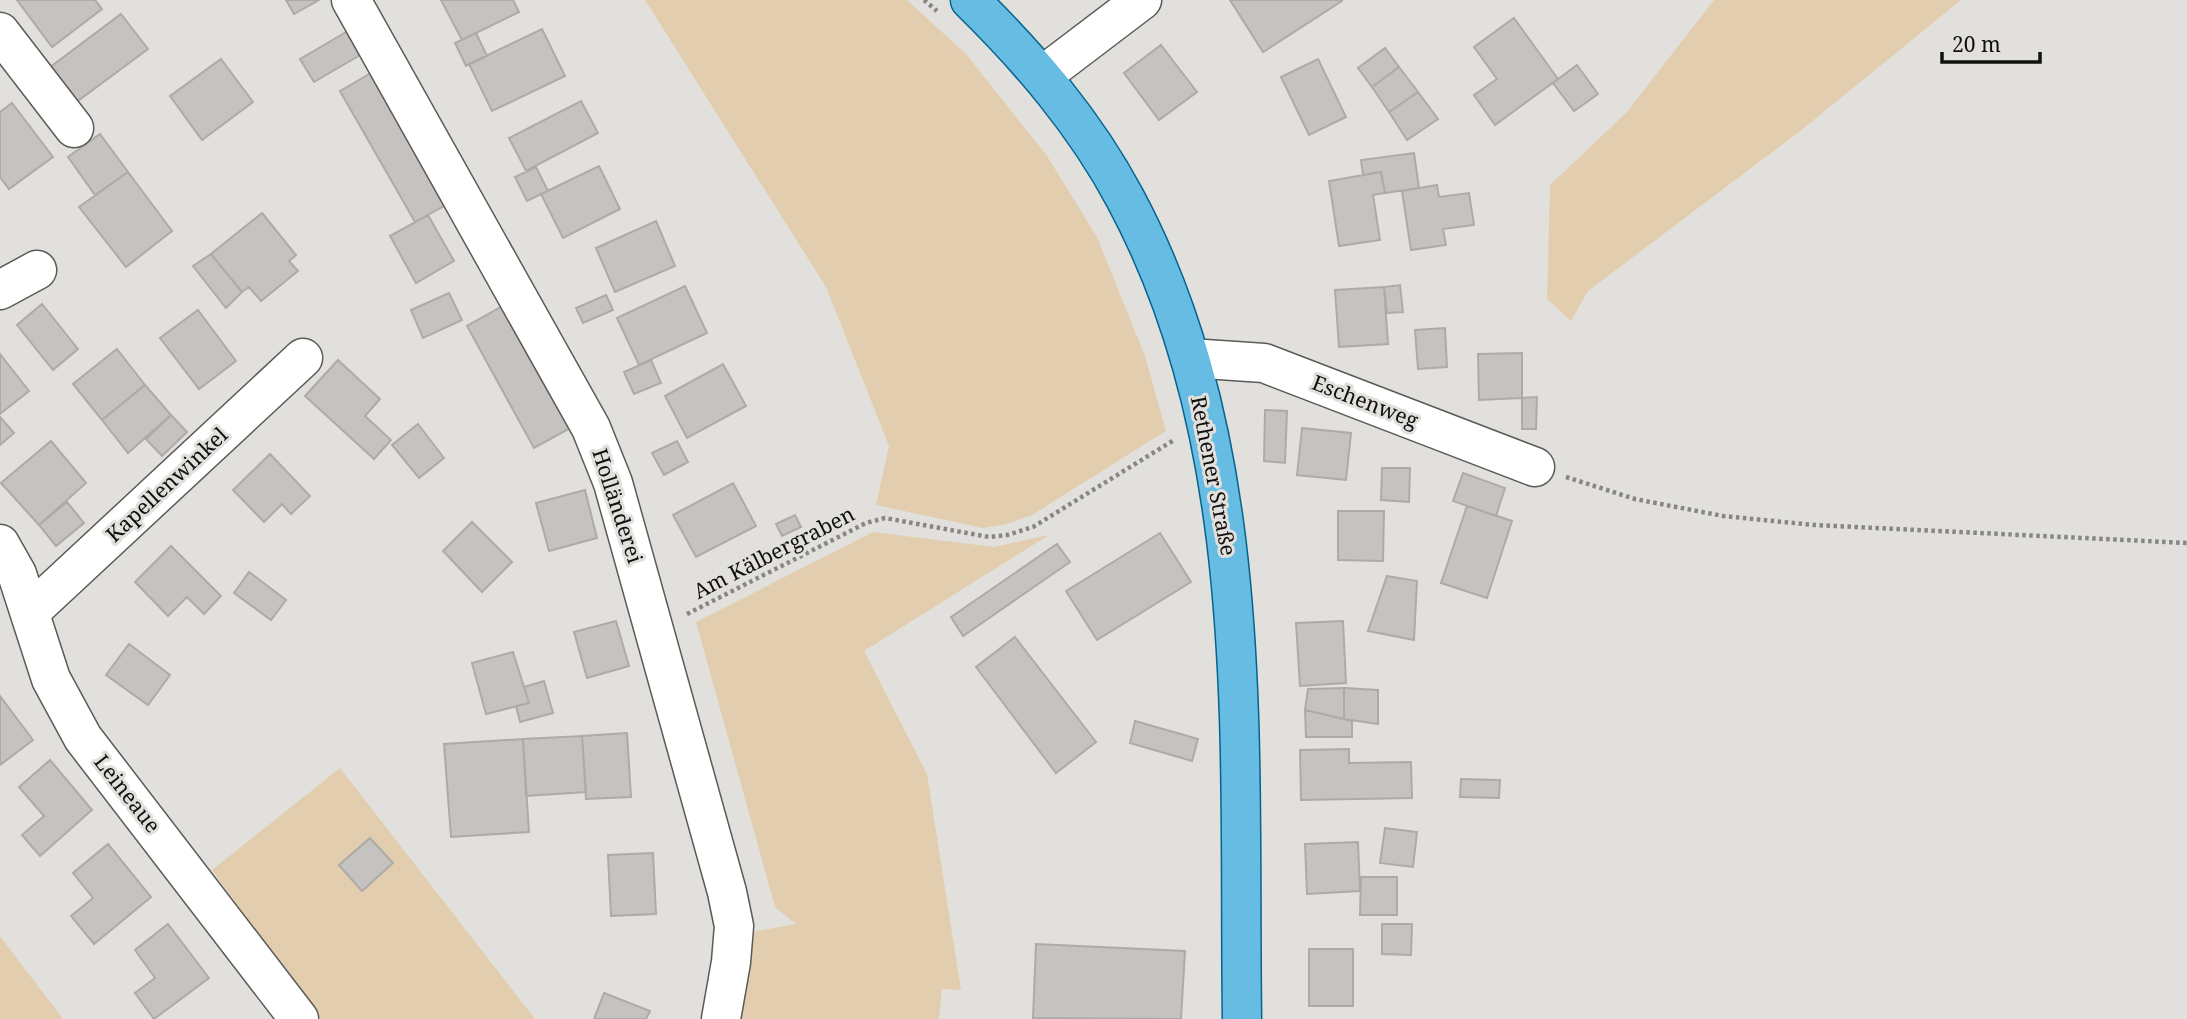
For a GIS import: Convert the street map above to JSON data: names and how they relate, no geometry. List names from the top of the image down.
{
  "streets": {
    "main road": ["Rethener Straße"],
    "street": [
      "Eschenweg",
      "Kapellenwinkel",
      "Holländerei",
      "Leineaue"
    ],
    "path": ["Am Kälbergraben"]
  },
  "crossings": [
    ["Eschenweg", "Rethener Straße"],
    ["Kapellenwinkel", "Leineaue"],
    ["Holländerei", "Am Kälbergraben"]
  ],
  "scale_bar": "20 m"
}
